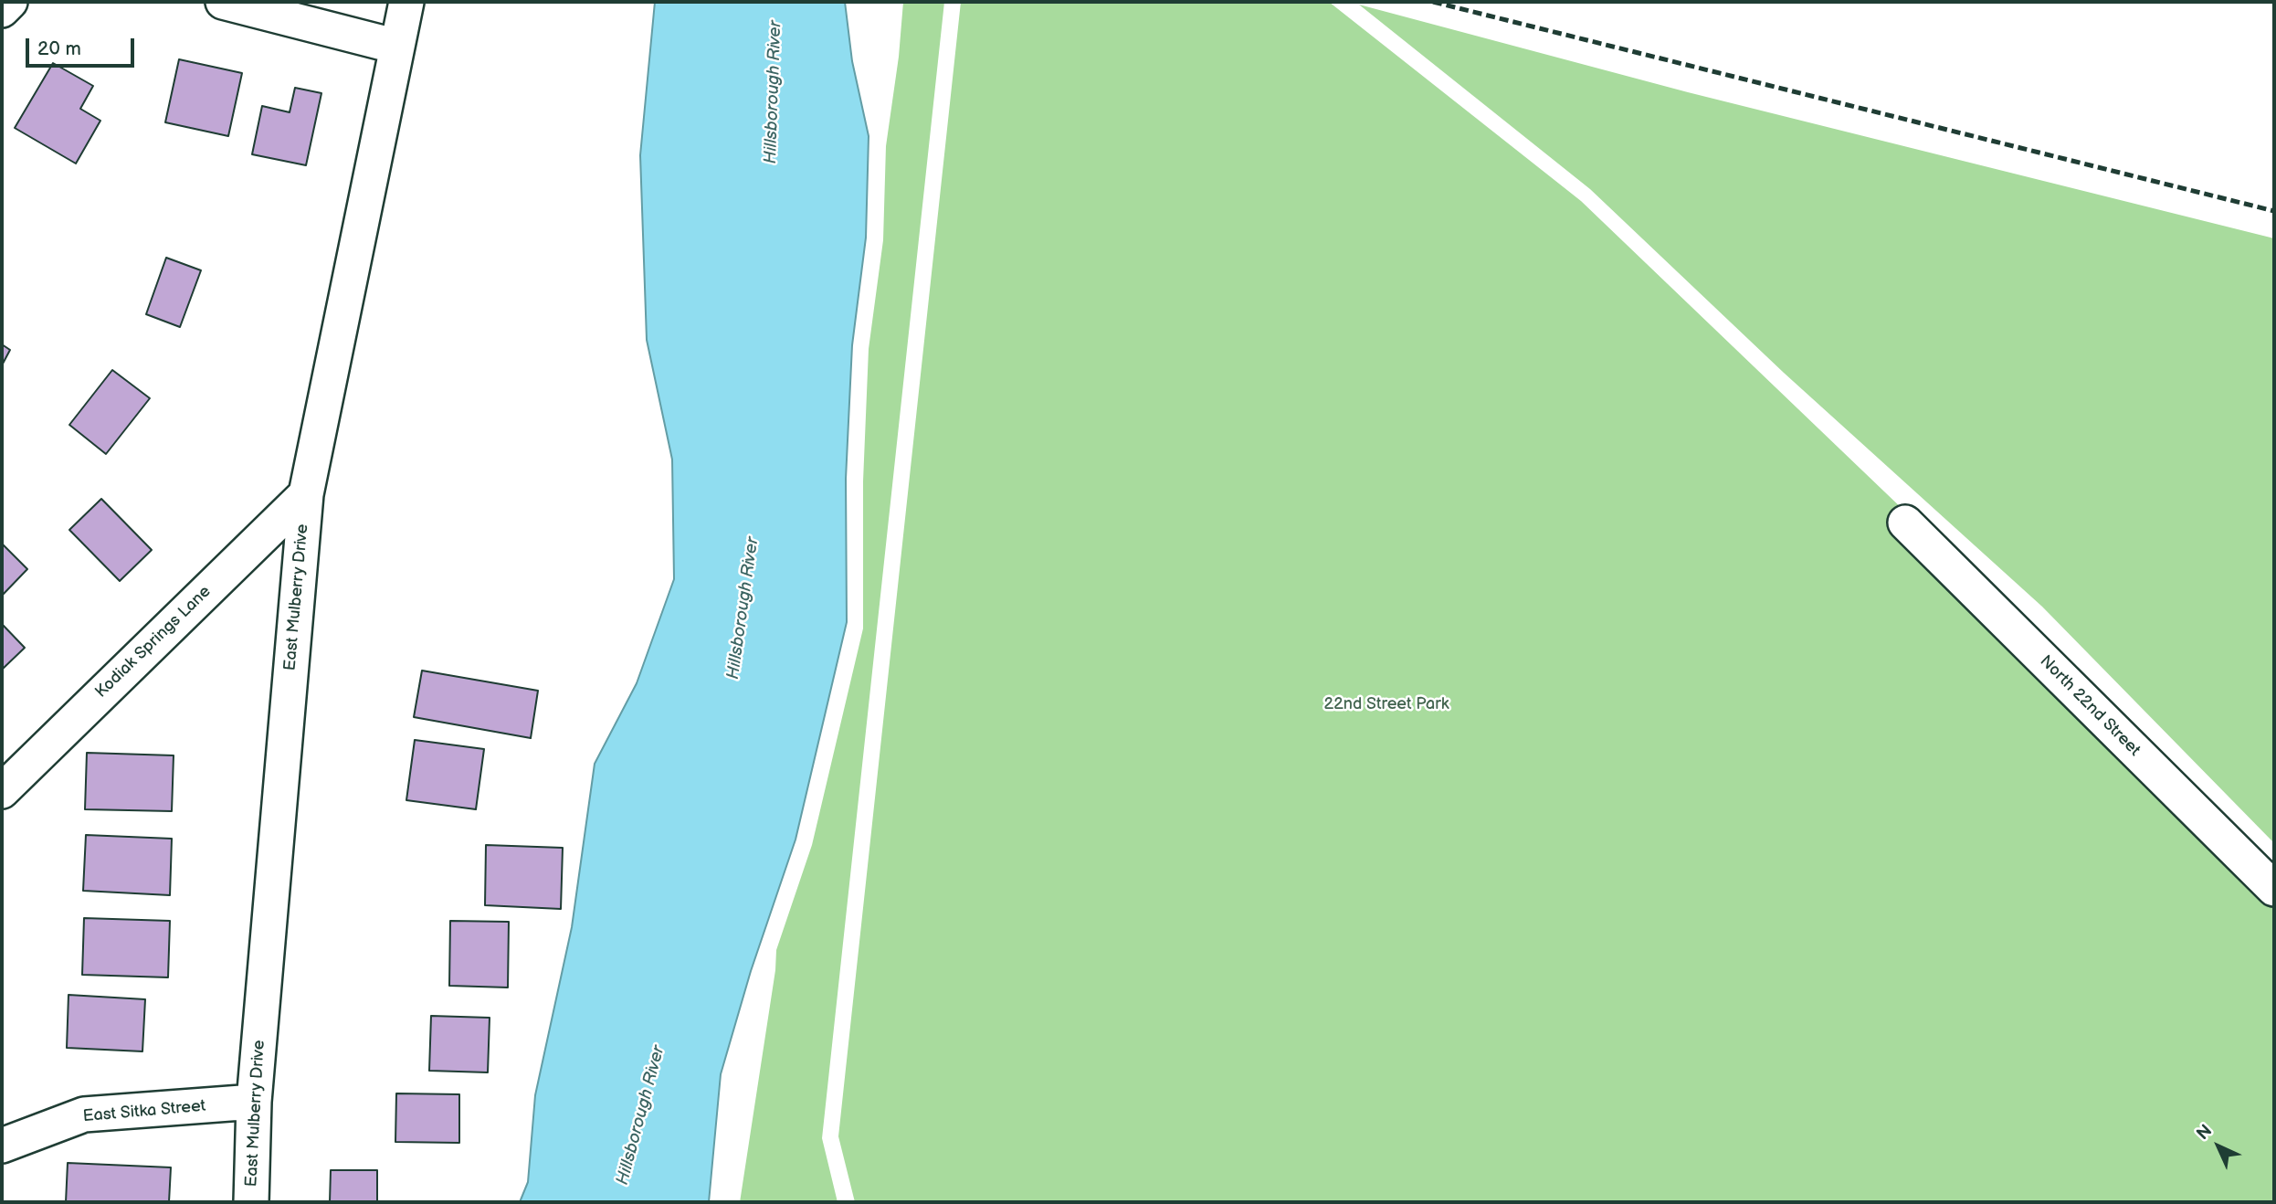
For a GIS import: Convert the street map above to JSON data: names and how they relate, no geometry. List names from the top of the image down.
{
  "streets": {
    "street": [
      "East Mulberry Drive",
      "Kodiak Springs Lane",
      "North 22nd Street",
      "East Sitka Street"
    ]
  },
  "crossings": [
    ["East Mulberry Drive", "Kodiak Springs Lane"],
    ["East Mulberry Drive", "East Sitka Street"]
  ],
  "water": ["Hillsborough River"],
  "parks": ["22nd Street Park"],
  "scale_bar": "20 m",
  "north": "top left"
}
